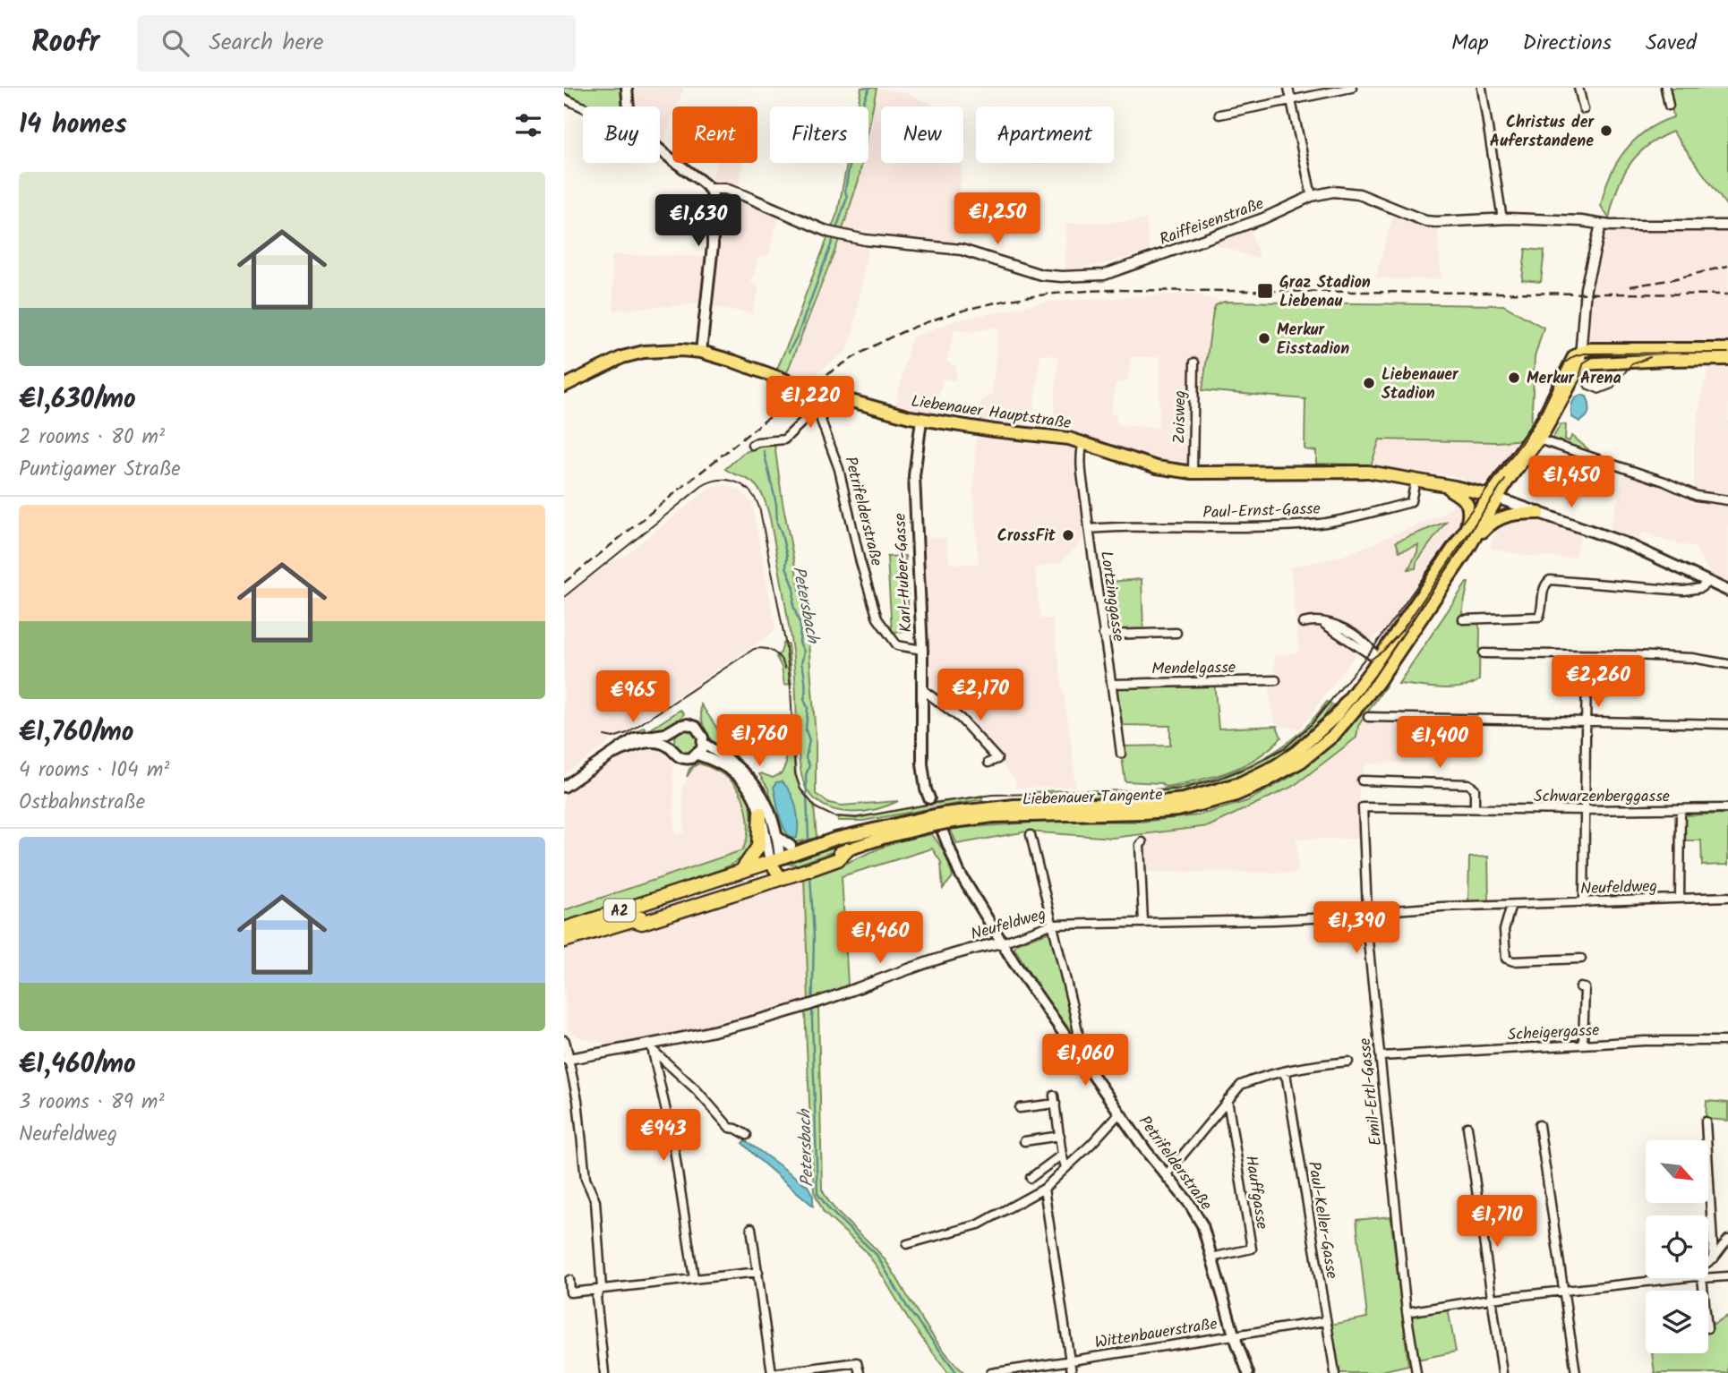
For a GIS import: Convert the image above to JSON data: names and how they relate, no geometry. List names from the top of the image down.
{
  "streets": {
    "highway": ["A2"],
    "main road": [
      "Liebenauer Hauptstraße",
      "Petrifelderstraße",
      "Karl-Huber-Gasse",
      "Liebenauer Tangente"
    ],
    "street": [
      "Raiffeisenstraße",
      "Zoisweg",
      "Paul-Ernst-Gasse",
      "Lortzinggasse",
      "Mendelgasse",
      "Schwarzenberggasse",
      "Neufeldweg",
      "Scheigergasse",
      "Emil-Ertl-Gasse",
      "Hauffgasse",
      "Paul-Keller-Gasse",
      "Wittenbauerstraße"
    ]
  },
  "crossings": [
    ["Liebenauer Hauptstraße", "Zoisweg"],
    ["Liebenauer Hauptstraße", "Paul-Ernst-Gasse"],
    ["Liebenauer Hauptstraße", "Petrifelderstraße"],
    ["Liebenauer Hauptstraße", "Karl-Huber-Gasse"],
    ["Liebenauer Hauptstraße", "Lortzinggasse"],
    ["Liebenauer Hauptstraße", "Liebenauer Tangente"],
    ["Paul-Ernst-Gasse", "Lortzinggasse"],
    ["Petrifelderstraße", "Karl-Huber-Gasse"],
    ["Petrifelderstraße", "Hauffgasse"],
    ["Petrifelderstraße", "Wittenbauerstraße"],
    ["Lortzinggasse", "Mendelgasse"],
    ["Schwarzenberggasse", "Emil-Ertl-Gasse"],
    ["Liebenauer Tangente", "A2"],
    ["Neufeldweg", "Emil-Ertl-Gasse"],
    ["Scheigergasse", "Emil-Ertl-Gasse"],
    ["Paul-Keller-Gasse", "Wittenbauerstraße"]
  ],
  "water": ["Petersbach"],
  "places": {
    "other": [
      "Christus der Auferstandene",
      "Merkur Eisstadion",
      "Merkur Arena",
      "Liebenauer Stadion",
      "CrossFit"
    ],
    "transit": ["Graz Stadion Liebenau"]
  },
  "north": "bottom right",
  "page": {
    "header": "Roofr",
    "search": "Search here",
    "nav": ["Map", "Directions", "Saved"],
    "heading": "14 homes",
    "chip": [
      "Buy",
      "Rent",
      "Filters",
      "New",
      "Apartment"
    ],
    "list": [
      {
        "name": "€1,630/mo",
        "note": "2 rooms · 80 m² · Puntigamer Straße"
      },
      {
        "name": "€1,760/mo",
        "note": "4 rooms · 104 m² · Ostbahnstraße"
      },
      {
        "name": "€1,460/mo",
        "note": "3 rooms · 89 m² · Neufeldweg"
      }
    ],
    "price": [
      "€1,250",
      "€1,630",
      "€1,220",
      "€1,450",
      "€2,260",
      "€2,170",
      "€965",
      "€1,760",
      "€1,400",
      "€1,390",
      "€1,460",
      "€1,060",
      "€943",
      "€1,710"
    ]
  }
}
